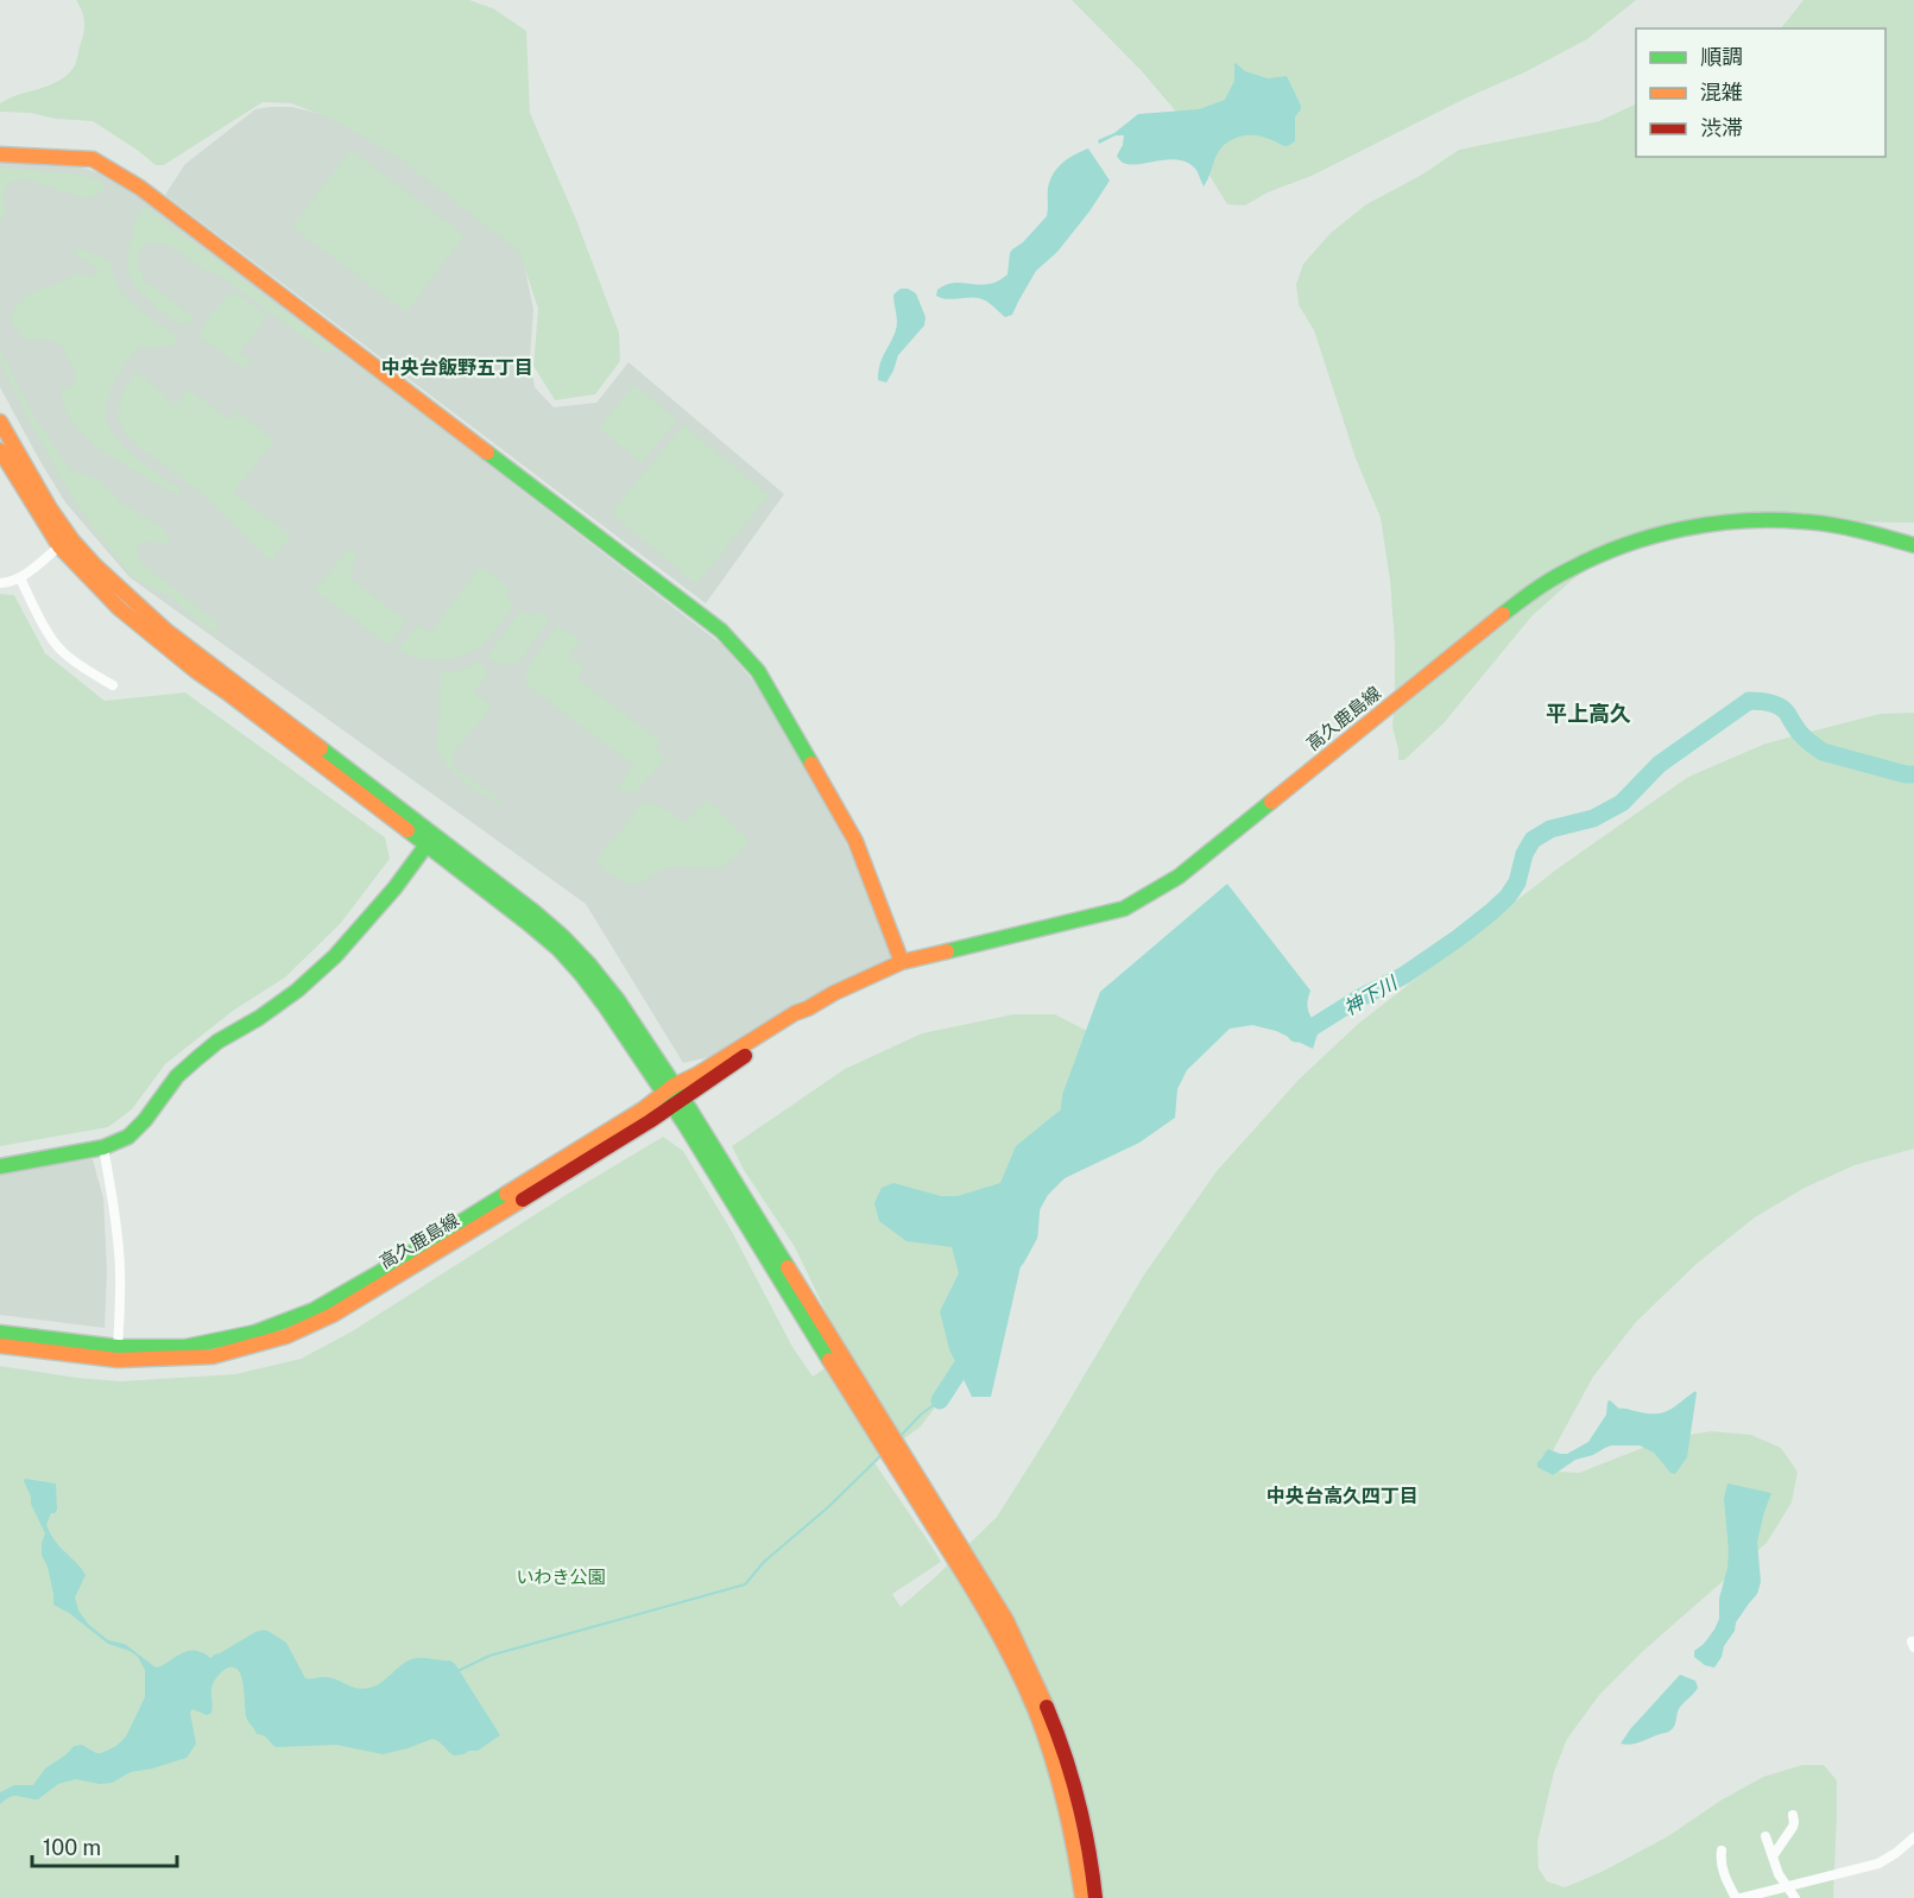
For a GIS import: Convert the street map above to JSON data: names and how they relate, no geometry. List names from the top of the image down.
{
  "streets": {
    "street": ["高久鹿島線"]
  },
  "districts": ["中央台飯野五丁目", "平上高久", "中央台高久四丁目"],
  "water": ["神下川"],
  "parks": ["いわき公園"],
  "legend": ["順調", "混雑", "渋滞"],
  "scale_bar": "100 m"
}
